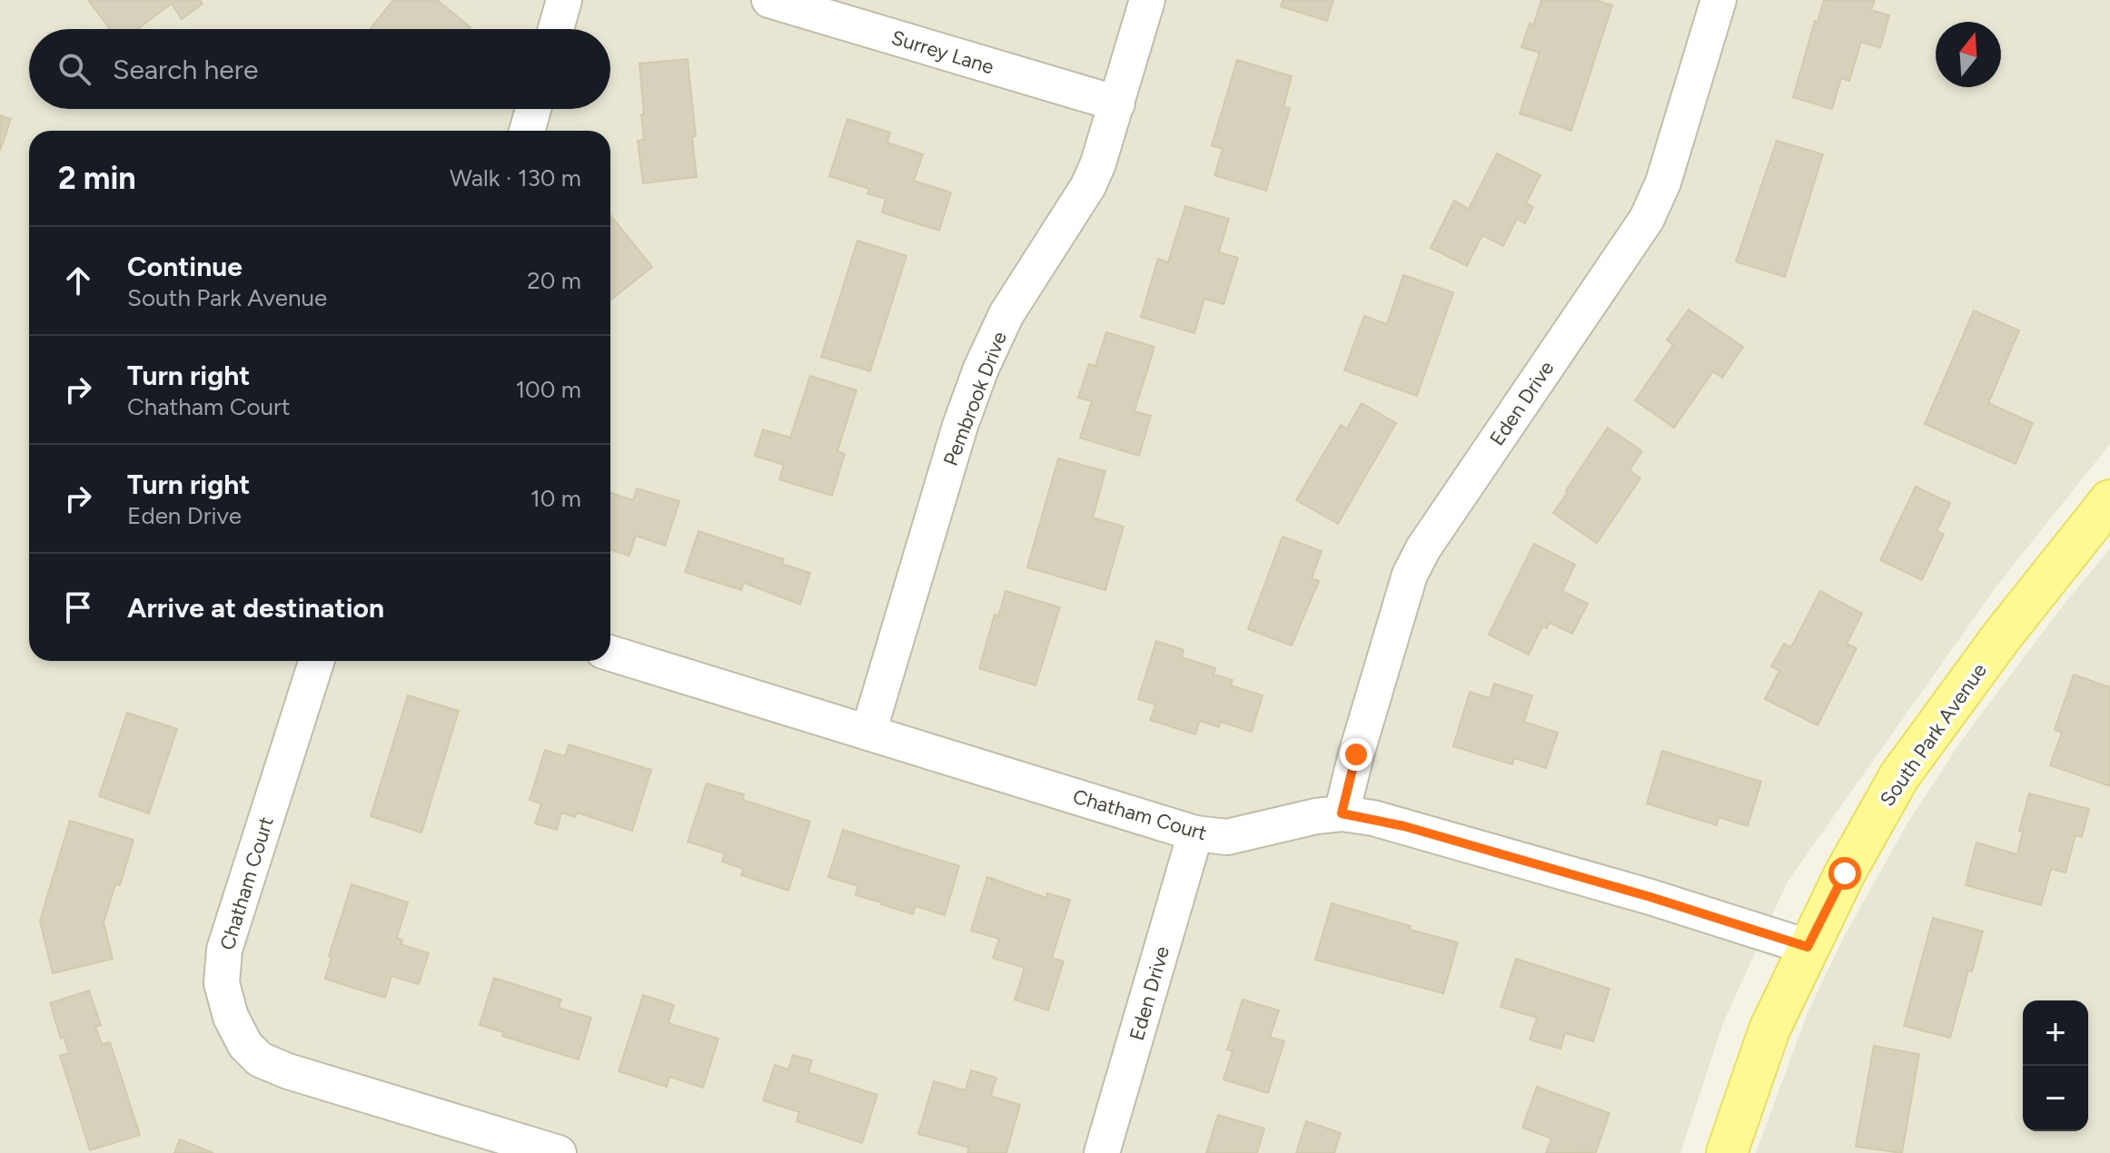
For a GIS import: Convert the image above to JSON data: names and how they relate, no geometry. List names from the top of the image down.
{
  "streets": {
    "main road": ["South Park Avenue"],
    "street": [
      "Surrey Lane",
      "Pembrook Drive",
      "Eden Drive",
      "Chatham Court"
    ]
  },
  "crossings": [
    ["Surrey Lane", "Pembrook Drive"],
    ["Pembrook Drive", "Chatham Court"],
    ["Eden Drive", "Chatham Court"],
    ["South Park Avenue", "Chatham Court"]
  ],
  "north": "top",
  "page": {
    "search": "Search here",
    "heading": ["2 min", "Walk · 130 m"],
    "list": [
      ["Continue", "South Park Avenue", "20 m"],
      ["Turn right", "Chatham Court", "100 m"],
      ["Turn right", "Eden Drive", "10 m"],
      "Arrive at destination"
    ],
    "map_buttons": ["+", "−"]
  }
}
